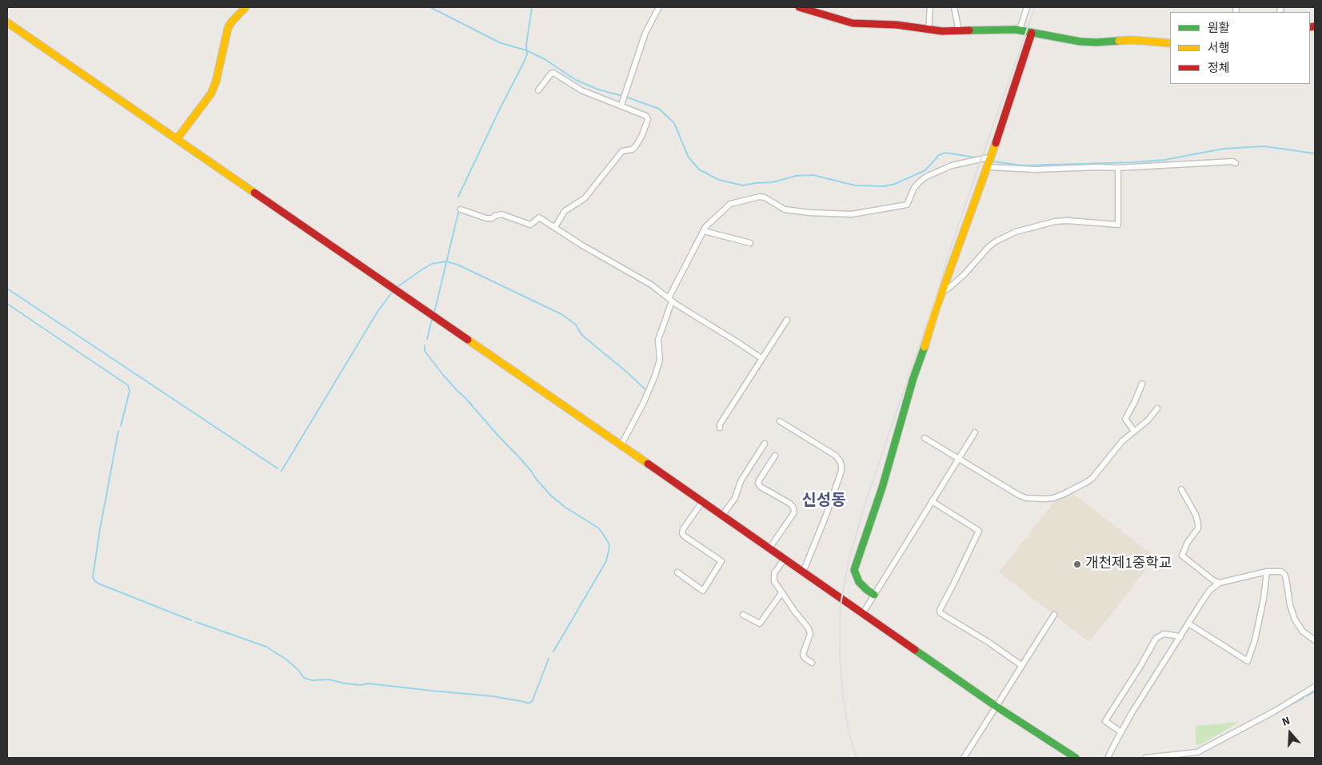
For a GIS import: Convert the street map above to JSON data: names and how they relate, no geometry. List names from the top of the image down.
{
  "districts": ["신성동"],
  "places": ["개천제1중학교"],
  "legend": ["원활", "서행", "정체"],
  "north": "top"
}
